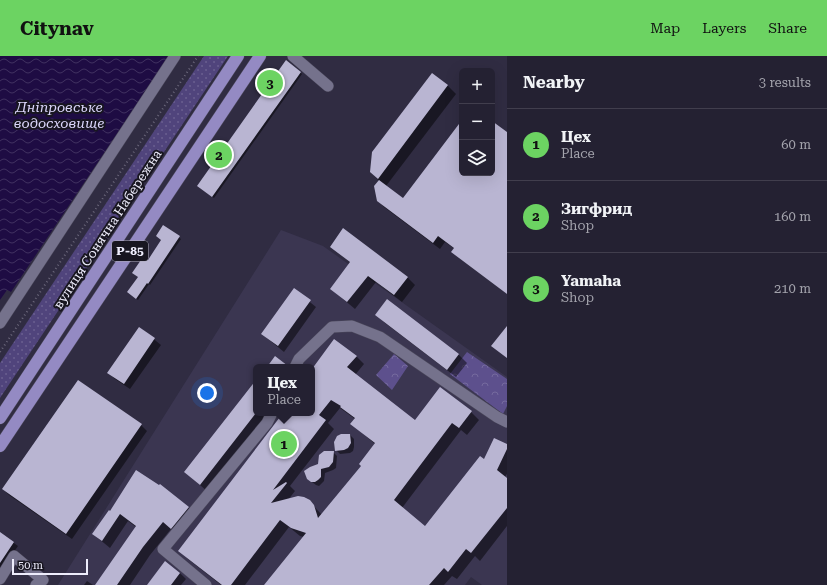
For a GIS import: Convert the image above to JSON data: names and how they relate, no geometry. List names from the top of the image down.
{
  "streets": {
    "main road": ["вулиця Сонячна Набережна", "Р-85"]
  },
  "water": ["Дніпровське водосховище"],
  "scale_bar": "50 m",
  "page": {
    "header": "Citynav",
    "nav": ["Map", "Layers", "Share"],
    "heading": ["Nearby", "3 results"],
    "map_buttons": ["+", "−"],
    "pins": ["3", "2", "1"],
    "list": [
      {
        "mark": "1",
        "name": "Цех",
        "note": "Place",
        "value": "60 m"
      },
      {
        "mark": "2",
        "name": "Зигфрид",
        "note": "Shop",
        "value": "160 m"
      },
      {
        "mark": "3",
        "name": "Yamaha",
        "note": "Shop",
        "value": "210 m"
      }
    ],
    "popup": ["Цех", "Place"],
    "scale": "50 m"
  }
}
